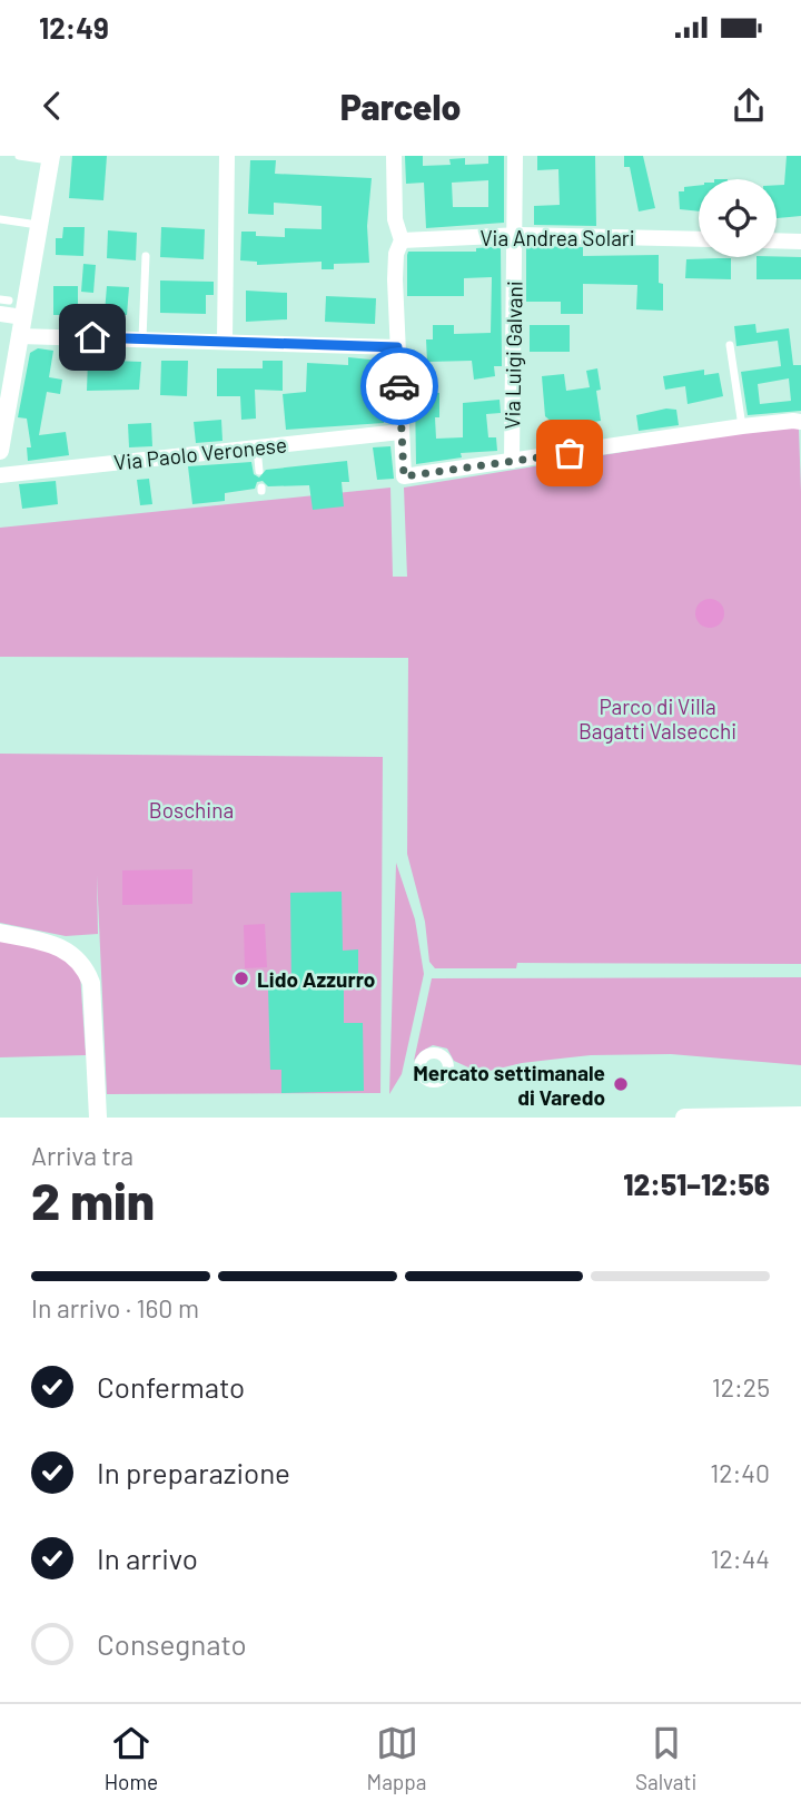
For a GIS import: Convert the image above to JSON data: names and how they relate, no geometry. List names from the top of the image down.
{
  "streets": {
    "street": ["Via Andrea Solari", "Via Luigi Galvani", "Via Paolo Veronese"]
  },
  "crossings": [
    ["Via Andrea Solari", "Via Luigi Galvani"]
  ],
  "parks": ["Parco di Villa Bagatti Valsecchi", "Boschina"],
  "places": ["Lido Azzurro", "Mercato settimanale di Varedo"],
  "page": {
    "status": "12:49",
    "header": "Parcelo",
    "heading": ["2 min", "Arriva tra", "12:51–12:56"],
    "bar": "In arrivo · 160 m",
    "list": [
      ["Confermato", "12:25"],
      ["In preparazione", "12:40"],
      ["In arrivo", "12:44"],
      "Consegnato"
    ],
    "tabs": ["Home", "Mappa", "Salvati"]
  }
}
